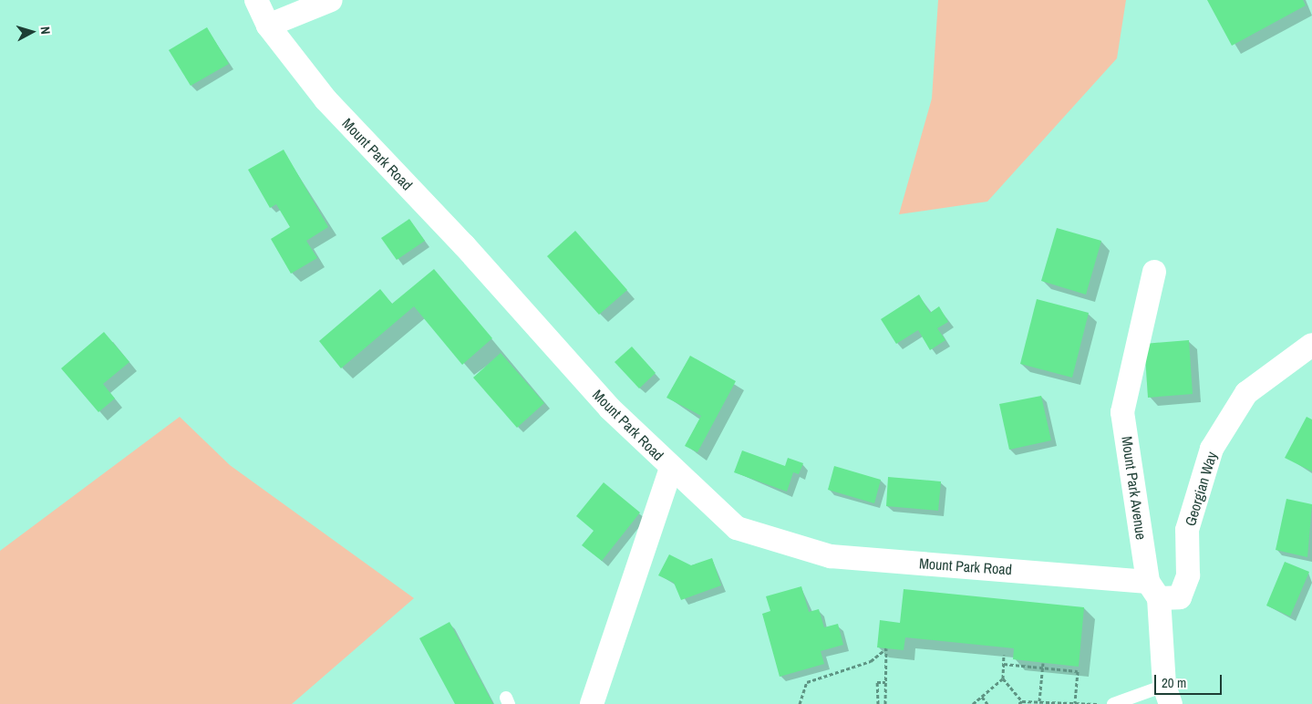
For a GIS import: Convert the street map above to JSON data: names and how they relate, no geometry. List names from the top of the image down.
{
  "streets": {
    "street": ["Mount Park Road", "Mount Park Avenue", "Georgian Way"]
  },
  "crossings": [
    ["Mount Park Road", "Mount Park Avenue"],
    ["Mount Park Road", "Georgian Way"],
    ["Mount Park Avenue", "Georgian Way"]
  ],
  "scale_bar": "20 m",
  "north": "right"
}
